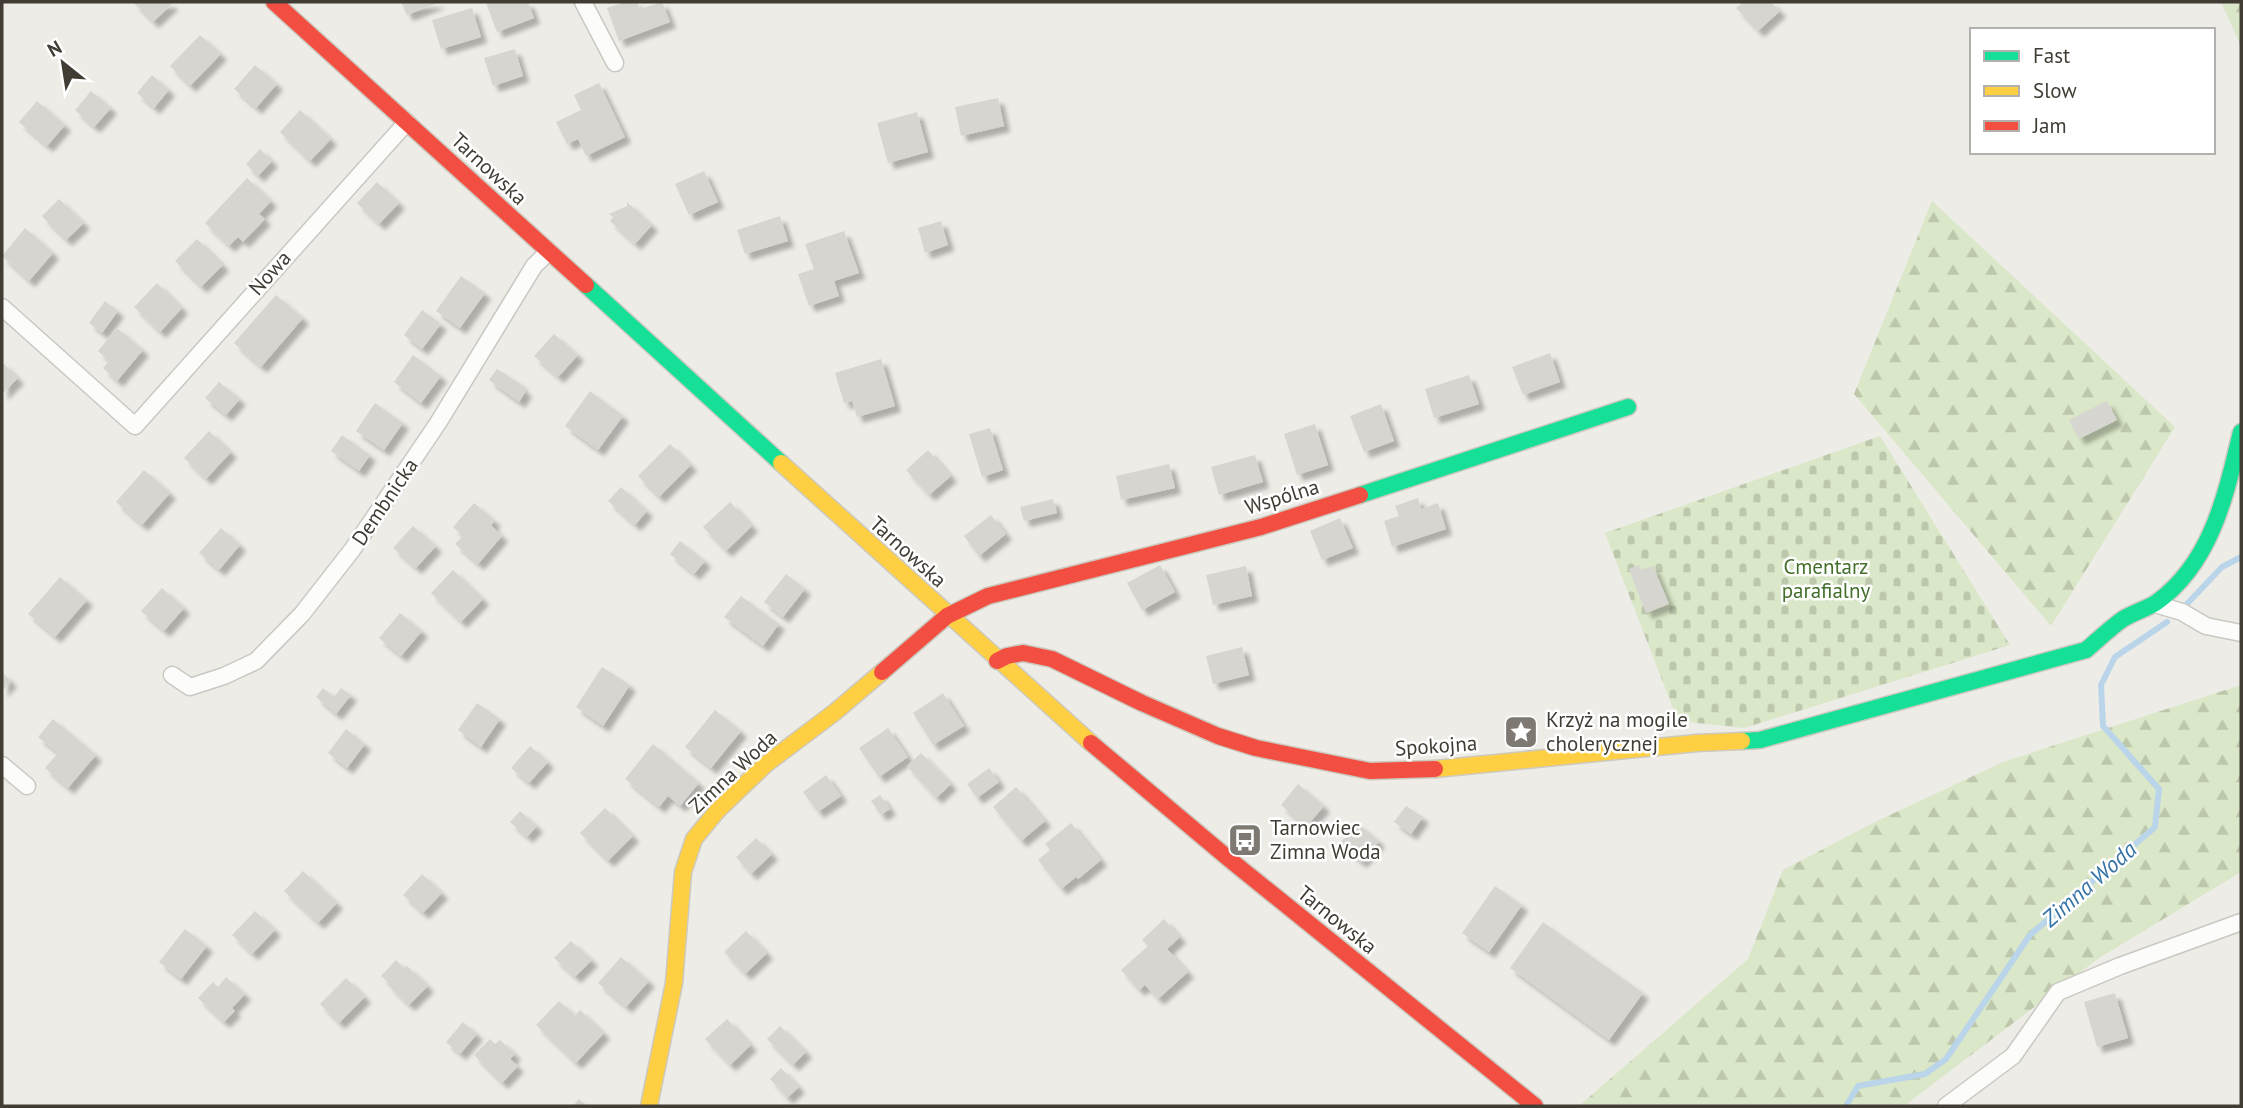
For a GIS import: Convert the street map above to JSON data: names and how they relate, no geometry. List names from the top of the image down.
{
  "streets": {
    "street": [
      "Tarnowska",
      "Nowa",
      "Wspólna",
      "Dembnicka",
      "Spokojna",
      "Zimna Woda"
    ]
  },
  "crossings": [
    ["Tarnowska", "Nowa"],
    ["Tarnowska", "Wspólna"],
    ["Tarnowska", "Dembnicka"],
    ["Tarnowska", "Spokojna"],
    ["Tarnowska", "Zimna Woda"],
    ["Wspólna", "Zimna Woda"]
  ],
  "water": ["Zimna Woda"],
  "parks": ["Cmentarz parafialny"],
  "places": {
    "place": ["Krzyż na mogile cholerycznej"],
    "bus stop": ["Tarnowiec Zimna Woda"]
  },
  "legend": ["Fast", "Slow", "Jam"],
  "north": "top left"
}
